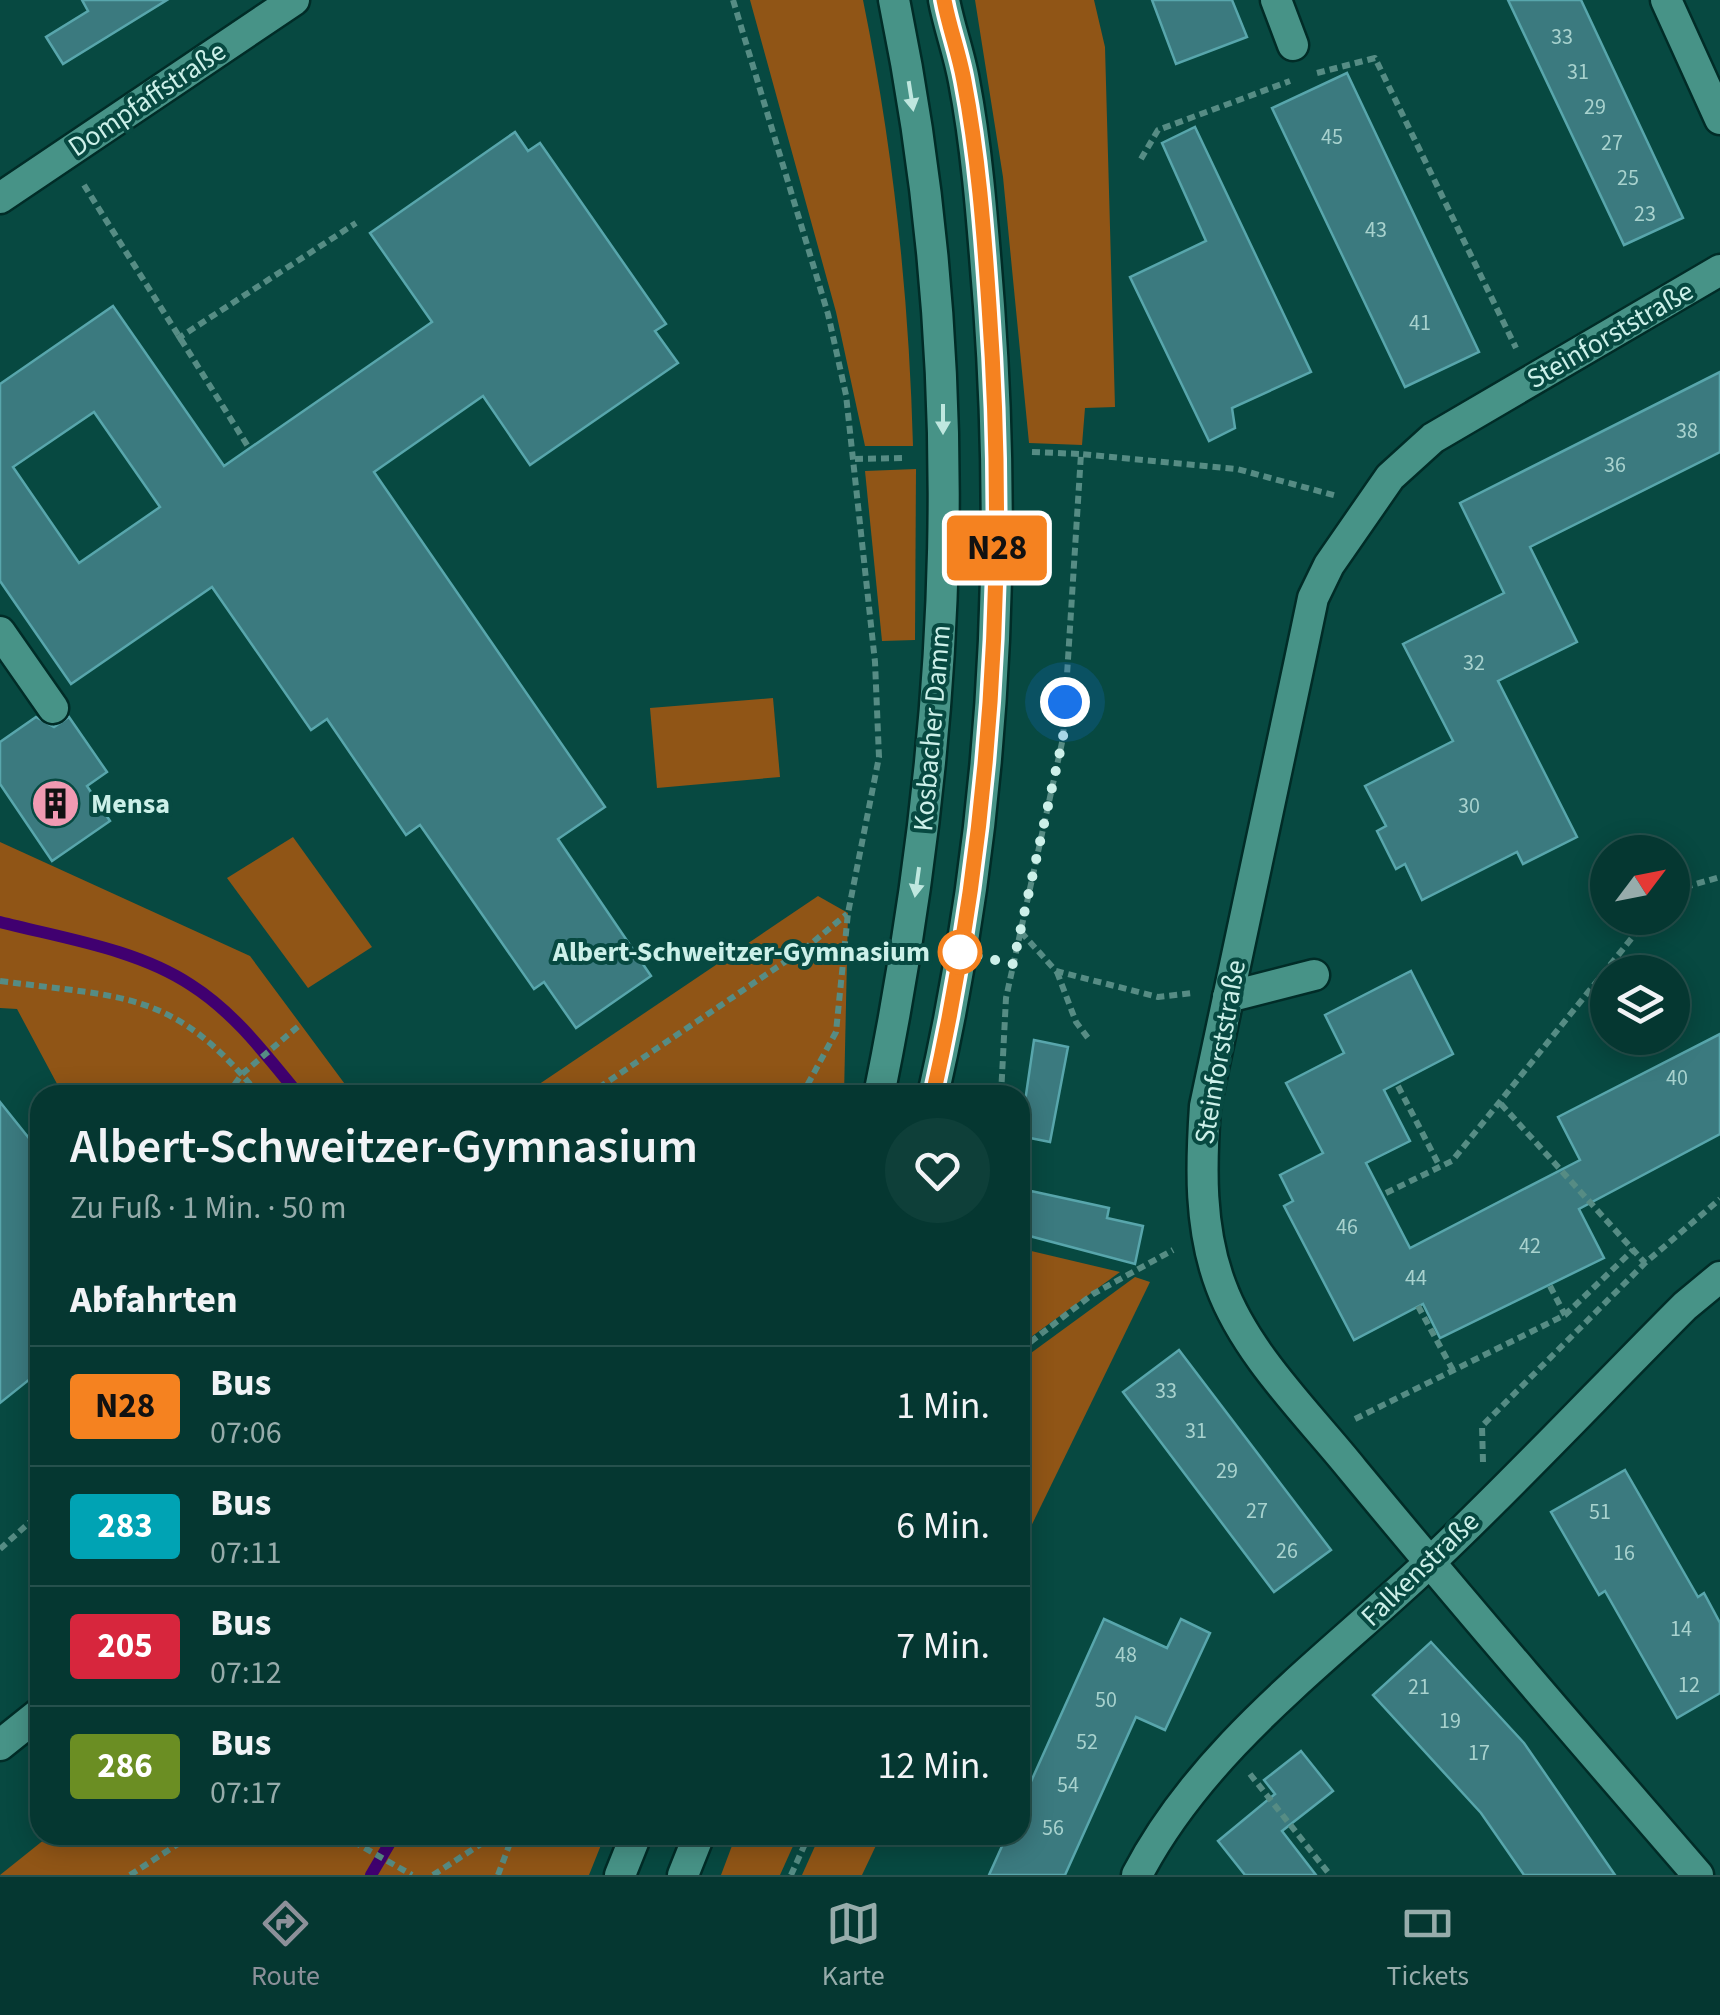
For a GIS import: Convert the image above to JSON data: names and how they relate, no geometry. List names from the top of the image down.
{
  "streets": {
    "street": [
      "Dompfaffstraße",
      "Steinforststraße",
      "Kosbacher Damm",
      "Falkenstraße"
    ]
  },
  "crossings": [
    ["Steinforststraße", "Falkenstraße"]
  ],
  "places": {
    "building": ["Mensa"],
    "other": ["Albert-Schweitzer-Gymnasium"]
  },
  "lines": ["bus line N28"],
  "house_numbers": [
    "33",
    "31",
    "29",
    "45",
    "27",
    "25",
    "23",
    "43",
    "41",
    "38",
    "36",
    "32",
    "30",
    "40",
    "46",
    "42",
    "44",
    "33",
    "31",
    "29",
    "27",
    "51",
    "26",
    "16",
    "14",
    "48",
    "12",
    "21",
    "50",
    "19",
    "52",
    "17",
    "54",
    "56"
  ],
  "north": "top right",
  "page": {
    "on_map": "N28",
    "heading": [
      ["Albert-Schweitzer-Gymnasium", "Zu Fuß · 1 Min. · 50 m"],
      "Abfahrten"
    ],
    "list": [
      {
        "mark": "N28",
        "name": "Bus",
        "note": "07:06",
        "value": "1 Min."
      },
      {
        "mark": "283",
        "name": "Bus",
        "note": "07:11",
        "value": "6 Min."
      },
      {
        "mark": "205",
        "name": "Bus",
        "note": "07:12",
        "value": "7 Min."
      },
      {
        "mark": "286",
        "name": "Bus",
        "note": "07:17",
        "value": "12 Min."
      }
    ],
    "tabs": ["Route", "Karte", "Tickets"]
  }
}
